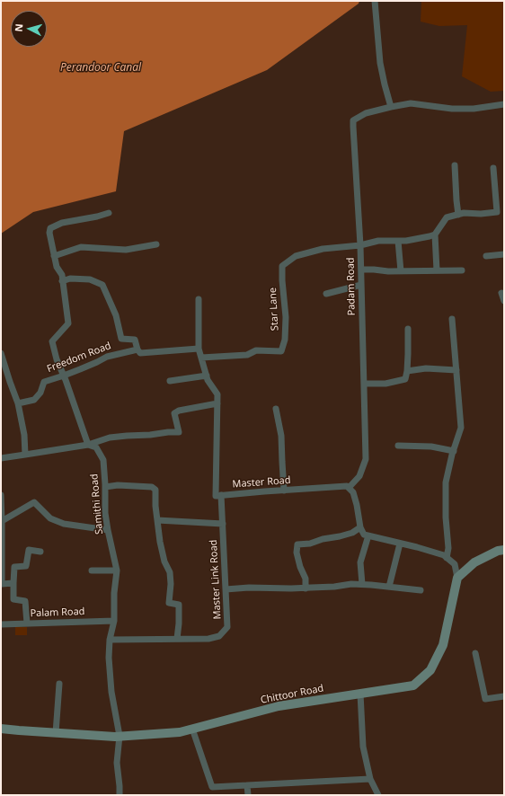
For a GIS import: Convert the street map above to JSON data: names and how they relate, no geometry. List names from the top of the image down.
{
  "streets": {
    "main road": ["Chittoor Road"],
    "street": [
      "Padam Road",
      "Star Lane",
      "Freedom Road",
      "Master Road",
      "Samithi Road",
      "Master Link Road",
      "Palam Road"
    ]
  },
  "crossings": [
    ["Padam Road", "Star Lane"],
    ["Padam Road", "Master Road"],
    ["Star Lane", "Master Road"],
    ["Freedom Road", "Master Road"],
    ["Master Road", "Master Link Road"],
    ["Samithi Road", "Master Link Road"],
    ["Samithi Road", "Palam Road"],
    ["Samithi Road", "Chittoor Road"]
  ],
  "water": ["Perandoor Canal"],
  "north": "left"
}
